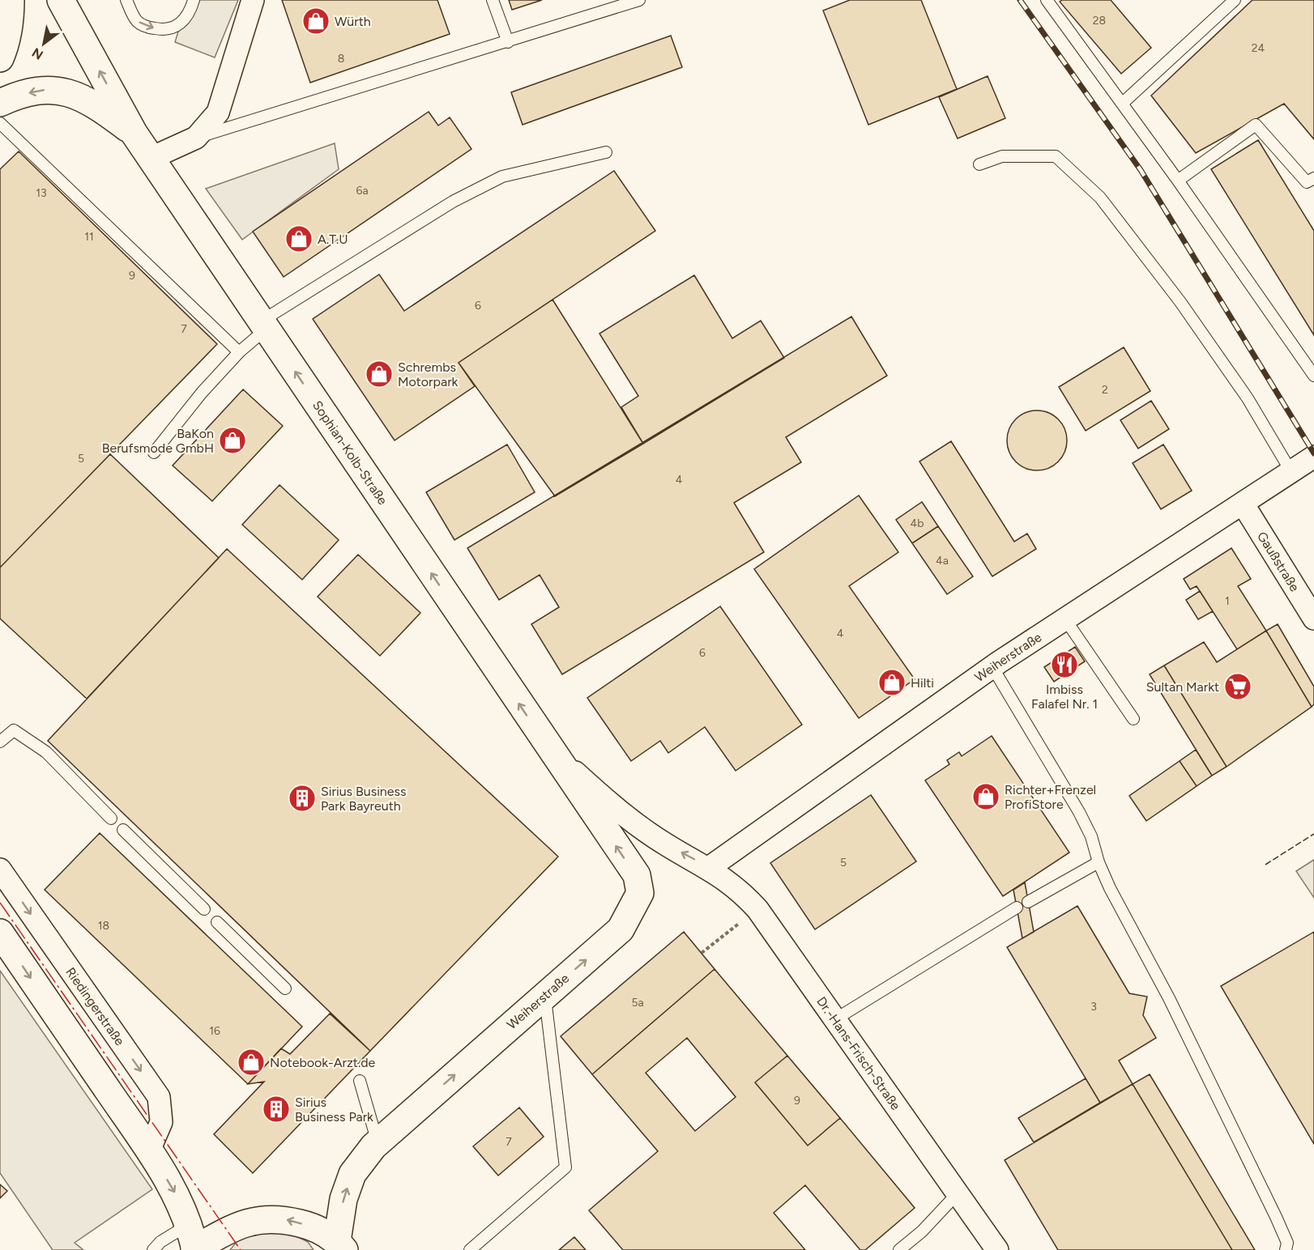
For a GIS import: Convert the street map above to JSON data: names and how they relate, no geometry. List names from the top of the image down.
{
  "streets": {
    "main road": ["Sophian-Kolb-Straße", "Weiherstraße"],
    "street": ["Gaußstraße", "Riedingerstraße", "Dr.-Hans-Frisch-Straße"]
  },
  "crossings": [
    ["Sophian-Kolb-Straße", "Weiherstraße"],
    ["Gaußstraße", "Weiherstraße"],
    ["Weiherstraße", "Dr.-Hans-Frisch-Straße"]
  ],
  "one_way": ["Sophian-Kolb-Straße", "Weiherstraße", "Riedingerstraße"],
  "places": {
    "shop": [
      "Würth",
      "A.T.U",
      "Schrembs Motorpark",
      "BaKon Berufsmode GmbH",
      "Hilti",
      "Richter+Frenzel ProfiStore",
      "Notebook-Arzt.de"
    ],
    "restaurant": ["Imbiss Falafel Nr. 1"],
    "supermarket": ["Sultan Markt"],
    "building": ["Sirius Business Park Bayreuth", "Sirius Business Park"]
  },
  "house_numbers": [
    "28",
    "24",
    "8",
    "6a",
    "13",
    "11",
    "9",
    "6",
    "7",
    "2",
    "5",
    "4",
    "4b",
    "4a",
    "1",
    "4",
    "6",
    "5",
    "18",
    "5a",
    "3",
    "16",
    "9",
    "7"
  ],
  "north": "bottom left"
}
